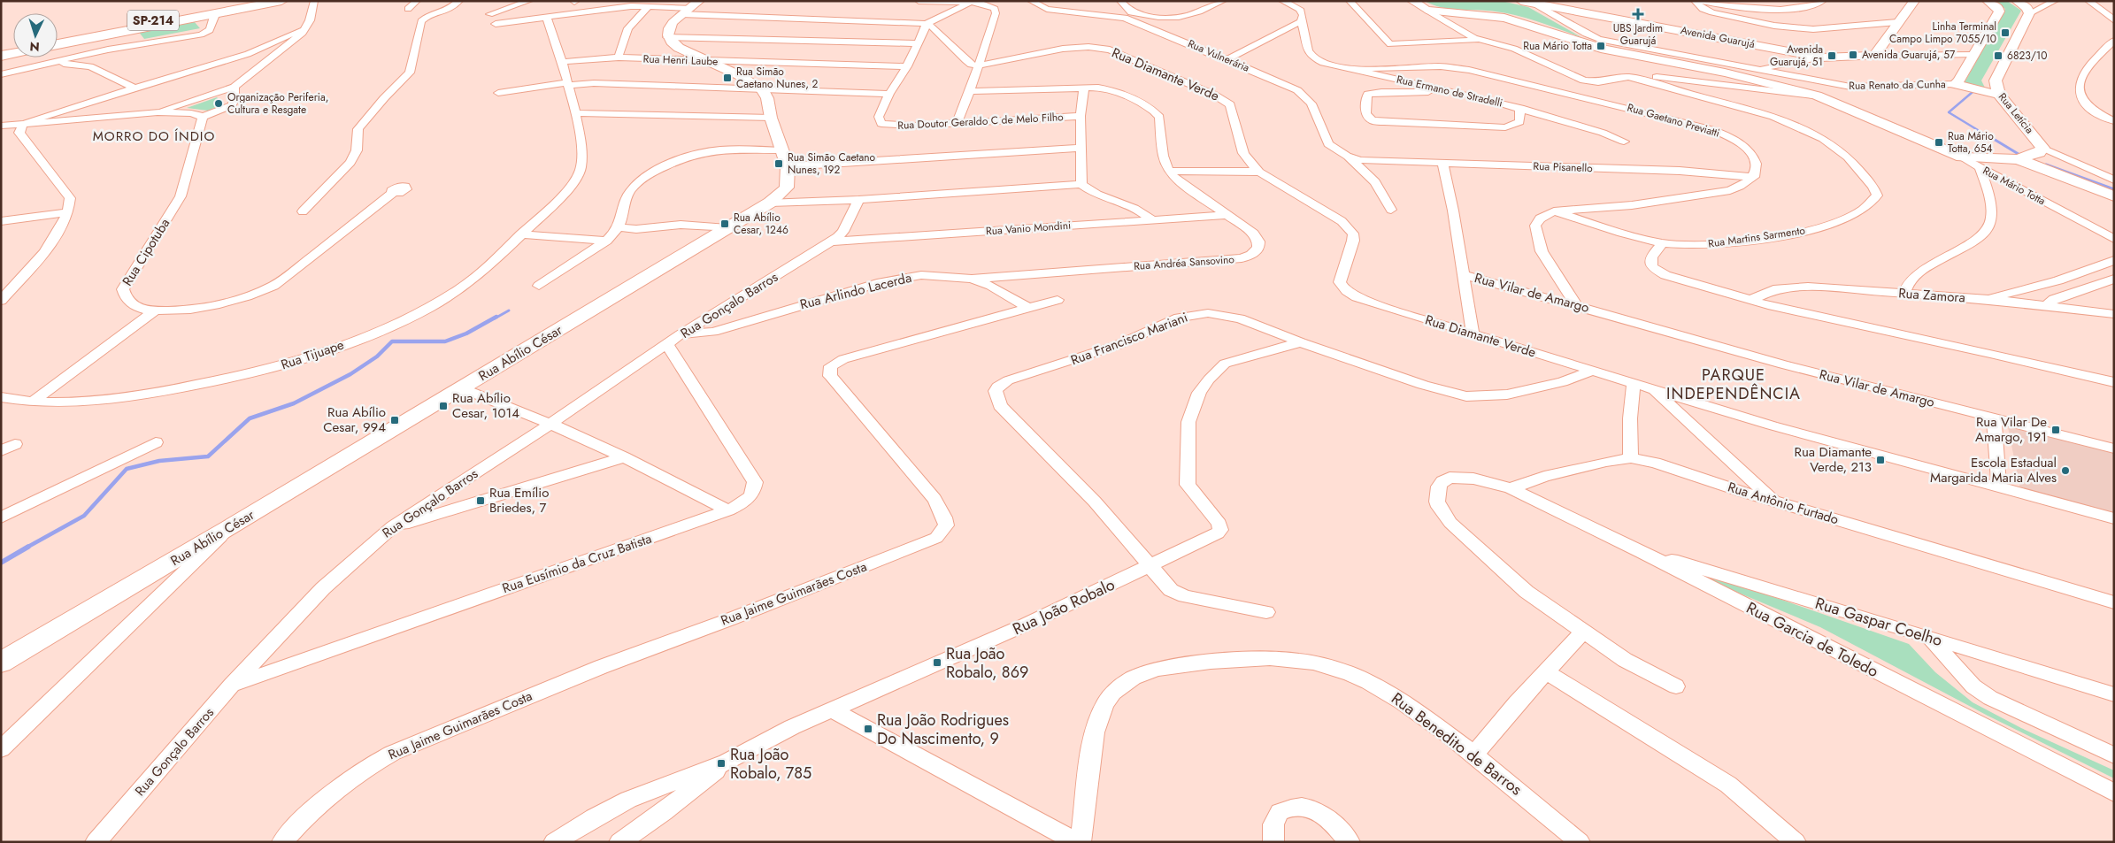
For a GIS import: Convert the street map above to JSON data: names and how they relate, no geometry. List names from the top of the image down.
{
  "streets": {
    "main road": ["SP-214"],
    "street": [
      "Avenida Guarujá",
      "Rua Vulnerária",
      "Rua Henri Laube",
      "Rua Diamante Verde",
      "Rua Renato da Cunha",
      "Rua Ermano de Stradelli",
      "Rua Letícia",
      "Rua Gaetano Previatti",
      "Rua Doutor Geraldo C de Melo Filho",
      "Rua Pisanello",
      "Rua Mário Totta",
      "Rua Vanio Mondini",
      "Rua Martins Sarmento",
      "Rua Cipotuba",
      "Rua Andréa Sansovino",
      "Rua Arlindo Lacerda",
      "Rua Vilar de Amargo",
      "Rua Zamora",
      "Rua Gonçalo Barros",
      "Rua Francisco Mariani",
      "Rua Abílio César",
      "Rua Tijuape",
      "Rua Antônio Furtado",
      "Rua Eusímio da Cruz Batista",
      "Rua Jaime Guimarães Costa",
      "Rua João Robalo",
      "Rua Gaspar Coelho",
      "Rua Garcia de Toledo",
      "Rua Benedito de Barros"
    ]
  },
  "crossings": [
    ["Rua Vulnerária", "Rua Pisanello"],
    ["Rua Henri Laube", "Rua Doutor Geraldo C de Melo Filho"],
    ["Rua Diamante Verde", "Rua Francisco Mariani"],
    ["Rua Renato da Cunha", "Rua Letícia"],
    ["Rua Renato da Cunha", "Rua Mário Totta"],
    ["Rua Ermano de Stradelli", "Rua Gaetano Previatti"],
    ["Rua Letícia", "Rua Mário Totta"],
    ["Rua Gaetano Previatti", "Rua Pisanello"],
    ["Rua Mário Totta", "Rua Martins Sarmento"],
    ["Rua Vanio Mondini", "Rua Andréa Sansovino"],
    ["Rua Vanio Mondini", "Rua Gonçalo Barros"],
    ["Rua Andréa Sansovino", "Rua Arlindo Lacerda"],
    ["Rua Arlindo Lacerda", "Rua Gonçalo Barros"],
    ["Rua Arlindo Lacerda", "Rua Jaime Guimarães Costa"],
    ["Rua Gonçalo Barros", "Rua Eusímio da Cruz Batista"],
    ["Rua Francisco Mariani", "Rua João Robalo"],
    ["Rua Antônio Furtado", "Rua Garcia de Toledo"],
    ["Rua Gaspar Coelho", "Rua Garcia de Toledo"]
  ],
  "districts": ["MORRO DO ÍNDIO", "PARQUE INDEPENDÊNCIA"],
  "places": {
    "health": ["UBS Jardim Guarujá"],
    "transit": [
      "Linha Terminal Campo Limpo 7055/10",
      "Rua Mário Totta",
      "Avenida Guarujá, 57",
      "Avenida Guarujá, 51",
      "6823/10",
      "Rua Simão Caetano Nunes, 2",
      "Rua Mário Totta, 654",
      "Rua Simão Caetano Nunes, 192",
      "Rua Abílio Cesar, 1246",
      "Rua Abílio Cesar, 1014",
      "Rua Abílio Cesar, 994",
      "Rua Vilar De Amargo, 191",
      "Rua Diamante Verde, 213",
      "Rua Emílio Briedes, 7",
      "Rua João Robalo, 869",
      "Rua João Rodrigues Do Nascimento, 9",
      "Rua João Robalo, 785"
    ],
    "other": ["Organização Periferia, Cultura e Resgate", "Escola Estadual Margarida Maria Alves"]
  },
  "north": "bottom"
}
